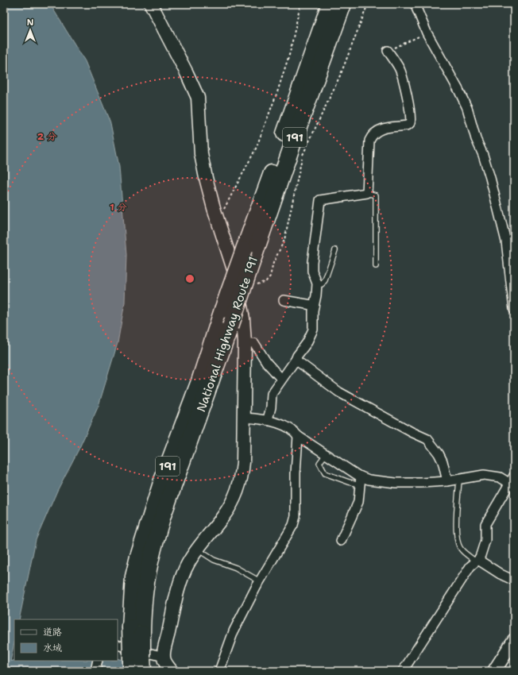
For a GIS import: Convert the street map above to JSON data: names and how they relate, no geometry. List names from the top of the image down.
{
  "streets": {
    "highway": ["191", "National Highway Route 191"]
  },
  "legend": ["道路", "水域"],
  "north": "top",
  "rings": ["2 分", "1 分"]
}
